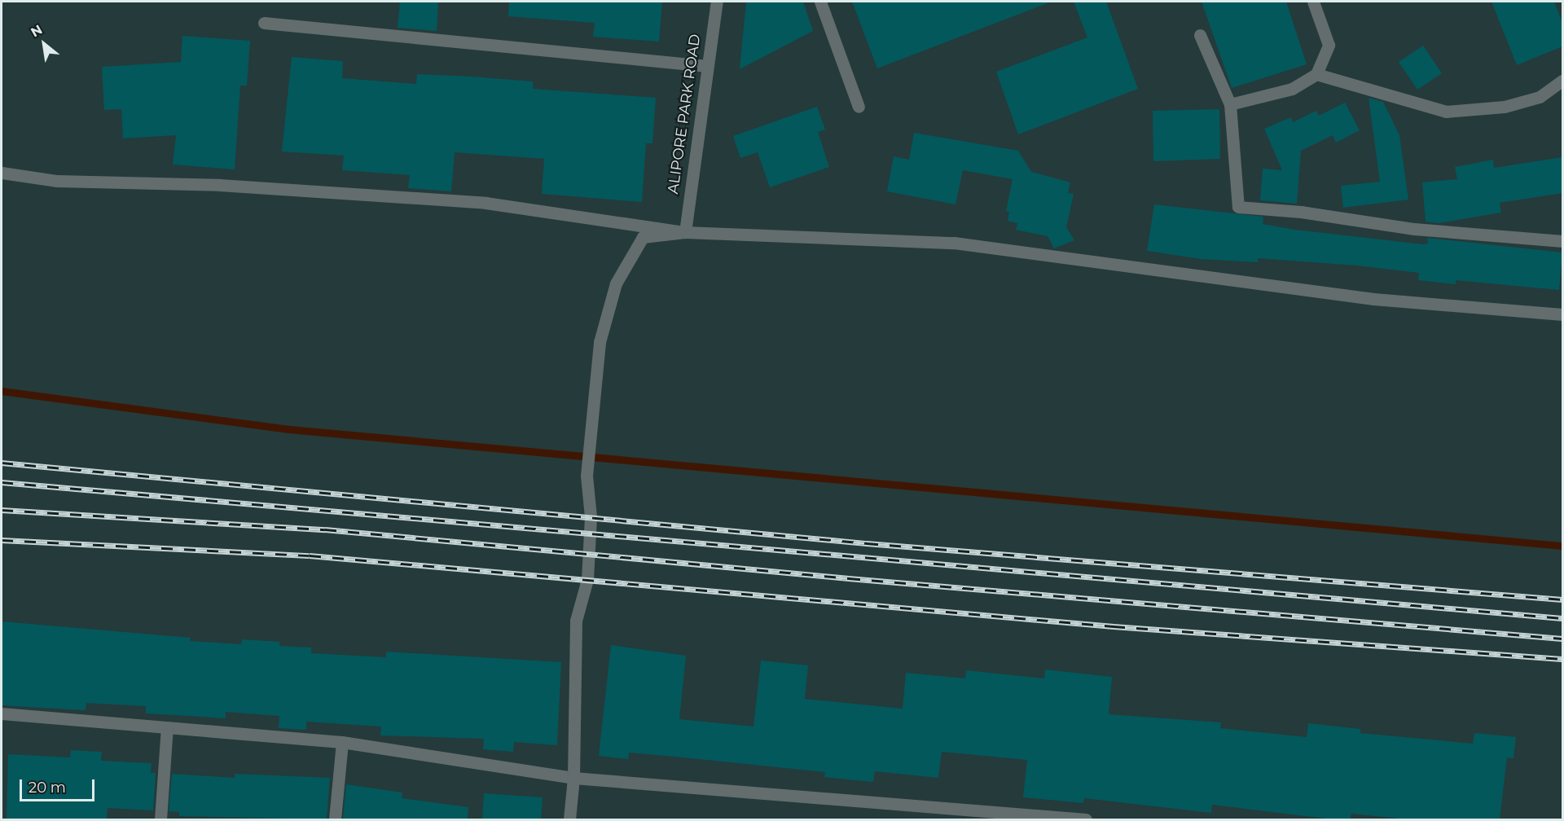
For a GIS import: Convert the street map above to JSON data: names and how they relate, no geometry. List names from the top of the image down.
{
  "streets": {
    "street": ["ALIPORE PARK ROAD"]
  },
  "scale_bar": "20 m",
  "north": "top left"
}
